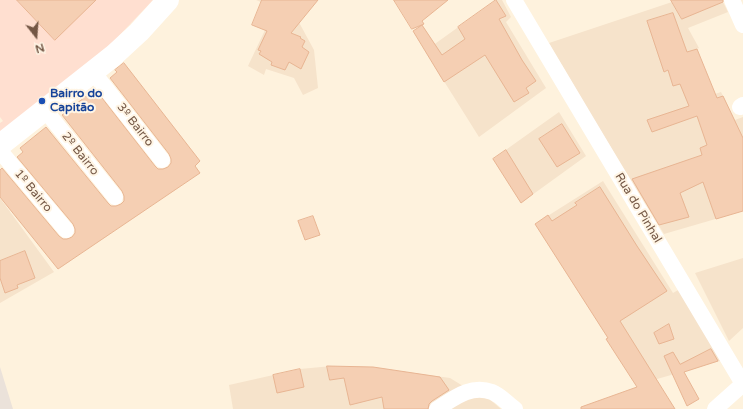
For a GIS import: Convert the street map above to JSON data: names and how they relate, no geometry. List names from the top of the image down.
{
  "streets": {
    "street": [
      "3º Bairro",
      "2º Bairro",
      "1º Bairro",
      "Rua do Pinhal"
    ]
  },
  "places": ["Bairro do Capitão"],
  "north": "bottom"
}
